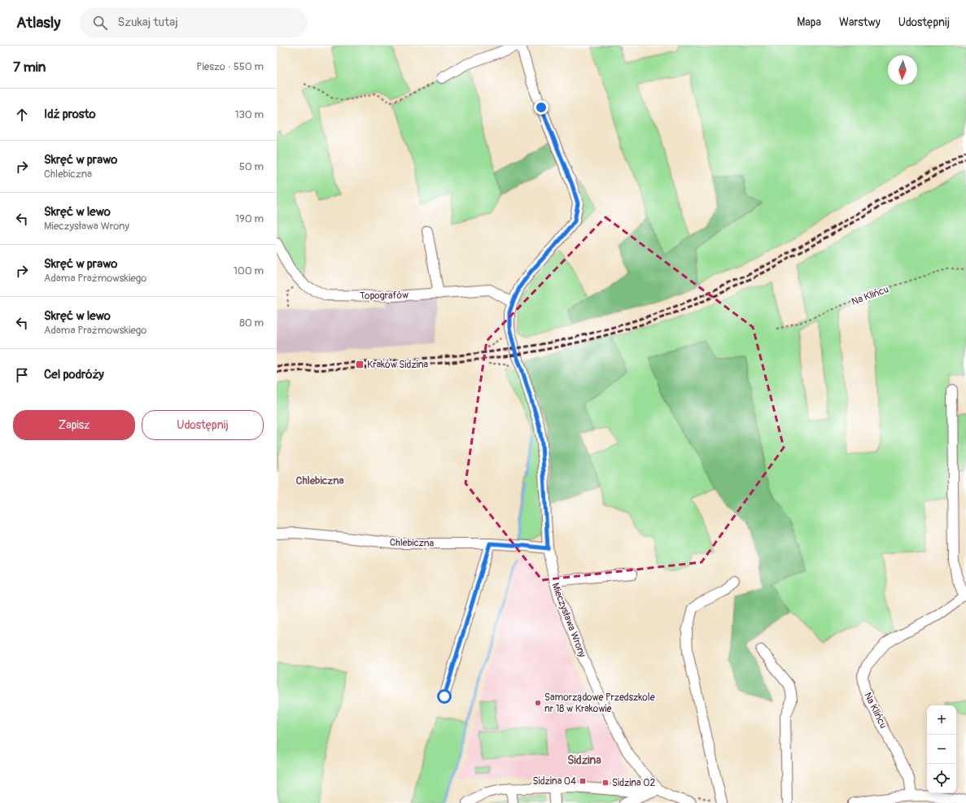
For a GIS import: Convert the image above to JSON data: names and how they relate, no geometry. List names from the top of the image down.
{
  "streets": {
    "street": [
      "Topografów",
      "Na Klińcu",
      "Chlebiczna",
      "Mieczysława Wrony"
    ]
  },
  "crossings": [
    ["Topografów", "Mieczysława Wrony"],
    ["Chlebiczna", "Mieczysława Wrony"]
  ],
  "districts": ["Chlebiczna", "Sidzina"],
  "places": {
    "transit": ["Kraków Sidzina", "Sidzina 04", "Sidzina 02"],
    "other": ["Samorządowe Przedszkole nr 18 w Krakowie"]
  },
  "north": "bottom",
  "page": {
    "header": "Atlasly",
    "search": "Szukaj tutaj",
    "nav": ["Mapa", "Warstwy", "Udostępnij"],
    "heading": ["7 min", "Pieszo · 550 m"],
    "list": [
      ["Idź prosto", "130 m"],
      ["Skręć w prawo", "Chlebiczna", "50 m"],
      ["Skręć w lewo", "Mieczysława Wrony", "190 m"],
      ["Skręć w prawo", "Adama Prażmowskiego", "100 m"],
      ["Skręć w lewo", "Adama Prażmowskiego", "80 m"],
      "Cel podróży"
    ],
    "buttons": ["Zapisz", "Udostępnij"],
    "map_buttons": ["+", "−"]
  }
}
